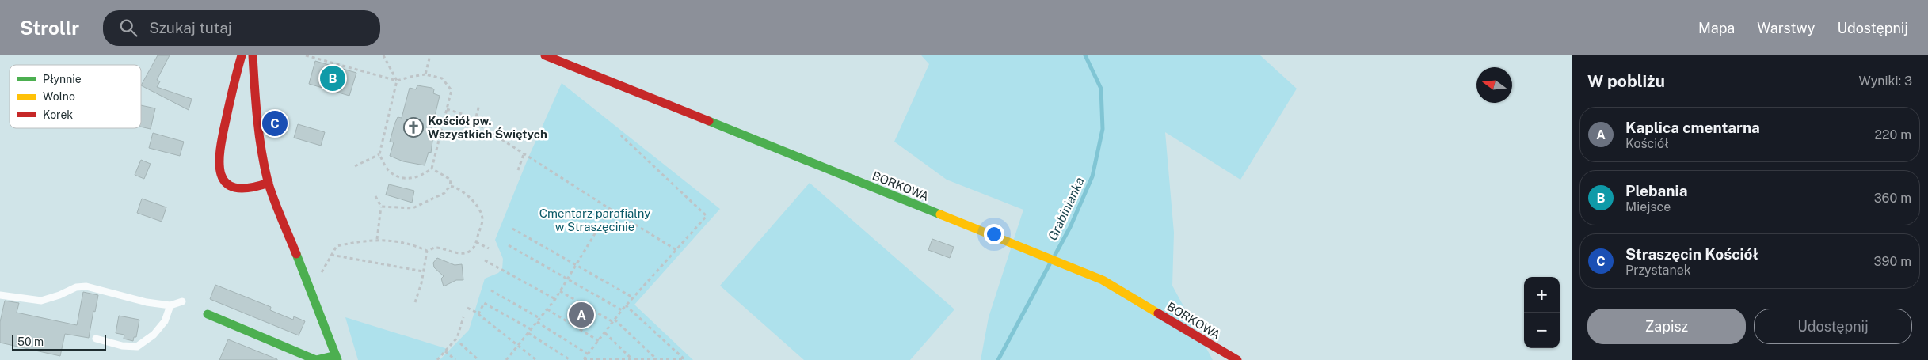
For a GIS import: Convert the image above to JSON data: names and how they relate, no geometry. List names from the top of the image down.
{
  "streets": {
    "street": ["BORKOWA"]
  },
  "water": ["Grabinianka"],
  "parks": ["Cmentarz parafialny w Straszęcinie"],
  "places": {
    "church": ["Kościół pw. Wszystkich Świętych"]
  },
  "legend": ["Płynnie", "Wolno", "Korek"],
  "scale_bar": "50 m",
  "north": "left",
  "page": {
    "header": "Strollr",
    "search": "Szukaj tutaj",
    "nav": ["Mapa", "Warstwy", "Udostępnij"],
    "heading": ["W pobliżu", "Wyniki: 3"],
    "pins": ["B", "C", "A"],
    "list": [
      {
        "mark": "A",
        "name": "Kaplica cmentarna",
        "note": "Kościół",
        "value": "220 m"
      },
      {
        "mark": "B",
        "name": "Plebania",
        "note": "Miejsce",
        "value": "360 m"
      },
      {
        "mark": "C",
        "name": "Straszęcin Kościół",
        "note": "Przystanek",
        "value": "390 m"
      }
    ],
    "map_buttons": ["+", "−"],
    "buttons": ["Zapisz", "Udostępnij"],
    "scale": "50 m"
  }
}
